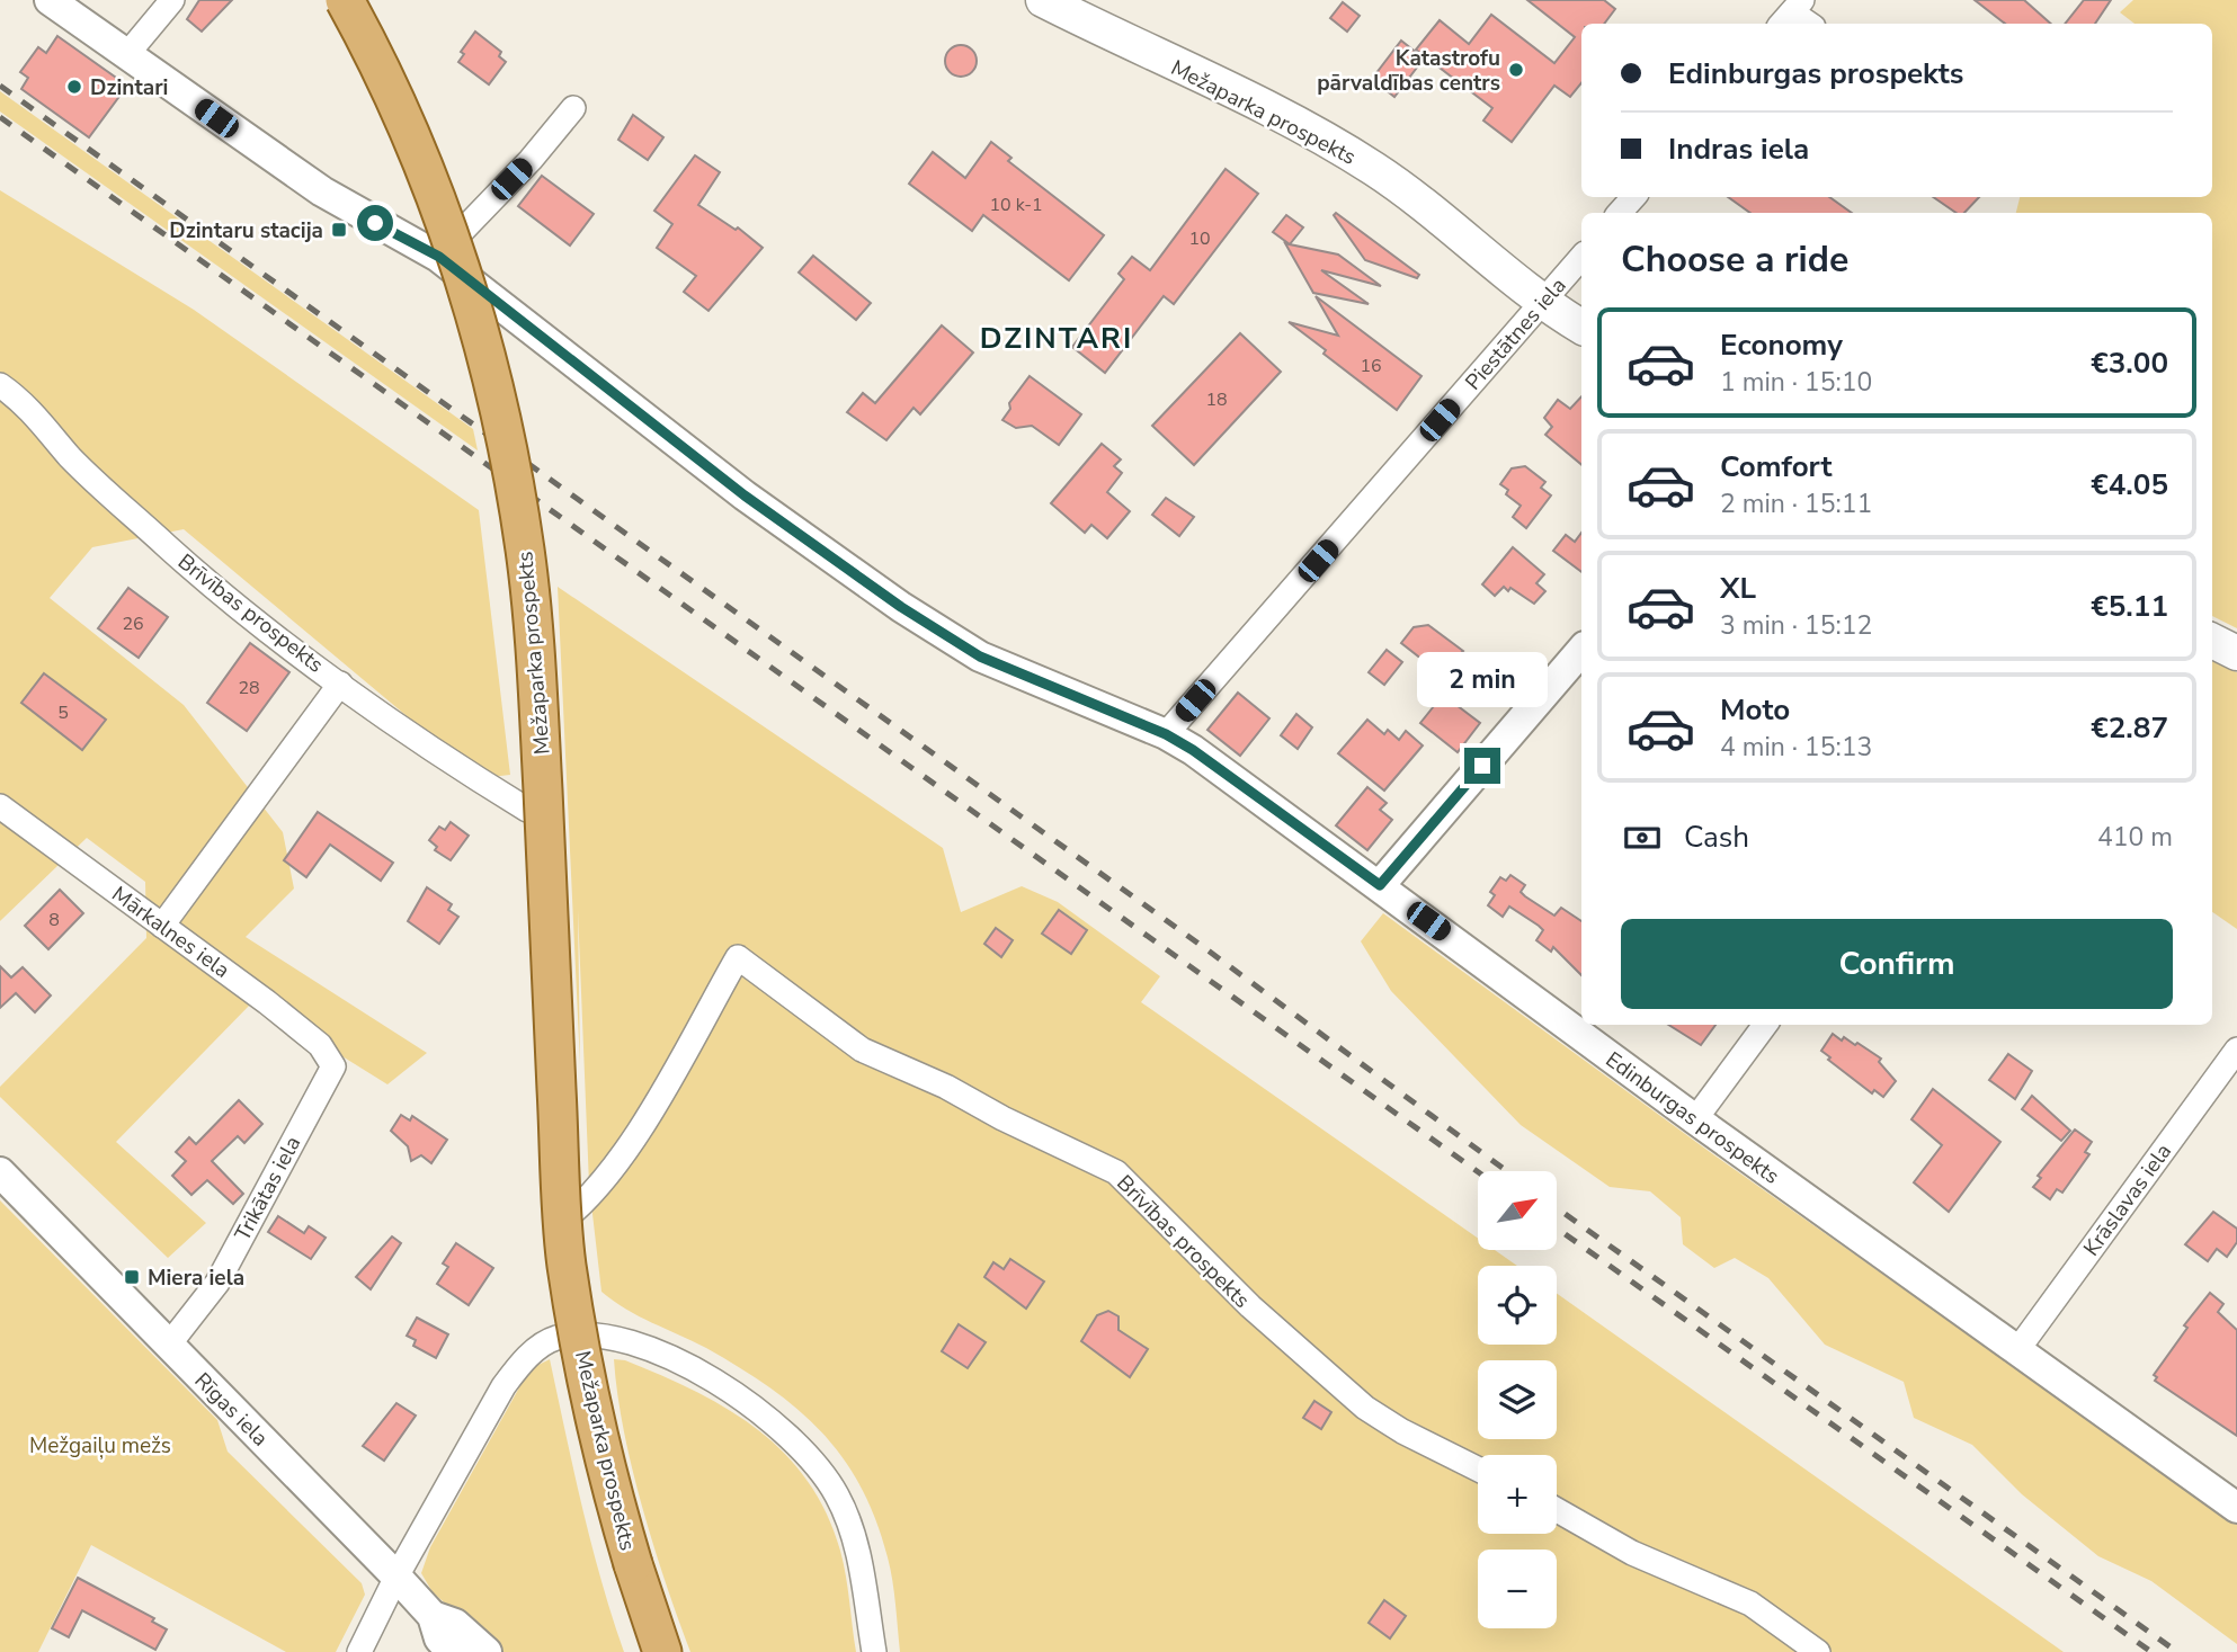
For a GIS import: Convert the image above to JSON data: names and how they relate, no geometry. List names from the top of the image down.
{
  "streets": {
    "main road": ["Mežaparka prospekts"],
    "street": [
      "Piestātnes iela",
      "Brīvības prospekts",
      "Mārkalnes iela",
      "Edinburgas prospekts",
      "Trikātas iela",
      "Krāslavas iela",
      "Rīgas iela"
    ]
  },
  "crossings": [
    ["Mežaparka prospekts", "Piestātnes iela"],
    ["Mežaparka prospekts", "Brīvības prospekts"],
    ["Piestātnes iela", "Edinburgas prospekts"],
    ["Mārkalnes iela", "Trikātas iela"],
    ["Edinburgas prospekts", "Krāslavas iela"],
    ["Trikātas iela", "Rīgas iela"]
  ],
  "districts": ["DZINTARI"],
  "parks": ["Mežgaiļu mežs"],
  "places": {
    "other": ["Katastrofu pārvaldības centrs", "Dzintari"],
    "transit": ["Dzintaru stacija", "Miera iela"]
  },
  "house_numbers": [
    "10 k-1",
    "10",
    "16",
    "18",
    "26",
    "28",
    "5",
    "8"
  ],
  "north": "top right",
  "page": {
    "banner": ["Edinburgas prospekts", "Indras iela"],
    "heading": "Choose a ride",
    "list": [
      {
        "name": "Economy",
        "note": "1 min · 15:10",
        "value": "€3.00"
      },
      {
        "name": "Comfort",
        "note": "2 min · 15:11",
        "value": "€4.05"
      },
      {
        "name": "XL",
        "note": "3 min · 15:12",
        "value": "€5.11"
      },
      {
        "name": "Moto",
        "note": "4 min · 15:13",
        "value": "€2.87"
      }
    ],
    "bubble": "2 min",
    "pay": ["Cash", "410 m"],
    "buttons": "Confirm",
    "map_buttons": ["+", "−"]
  }
}
